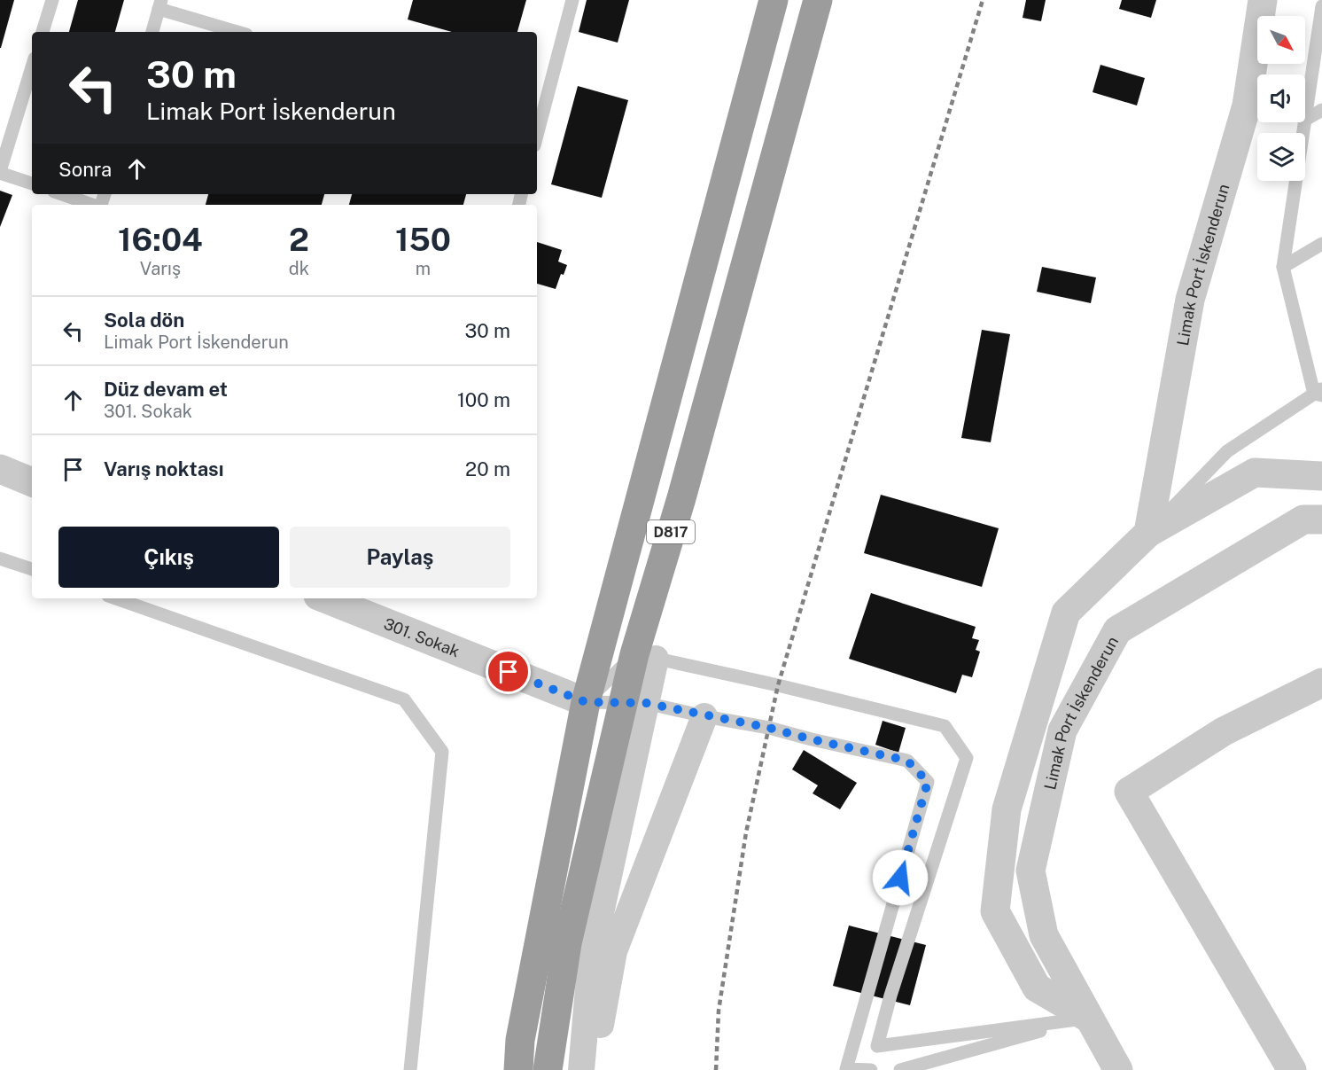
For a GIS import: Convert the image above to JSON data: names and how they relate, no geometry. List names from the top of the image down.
{
  "streets": {
    "highway": ["D817"],
    "street": ["Limak Port İskenderun", "301. Sokak"]
  },
  "crossings": [
    ["D817", "301. Sokak"]
  ],
  "north": "bottom right",
  "page": {
    "turn": ["30 m", "Limak Port İskenderun"],
    "then": "Sonra",
    "eta": [
      "16:04",
      "Varış",
      "2",
      "dk",
      "150",
      "m"
    ],
    "list": [
      {
        "name": "Sola dön",
        "note": "Limak Port İskenderun",
        "value": "30 m"
      },
      {
        "name": "Düz devam et",
        "note": "301. Sokak",
        "value": "100 m"
      },
      {
        "name": "Varış noktası",
        "value": "20 m"
      }
    ],
    "buttons": ["Çıkış", "Paylaş"]
  }
}
